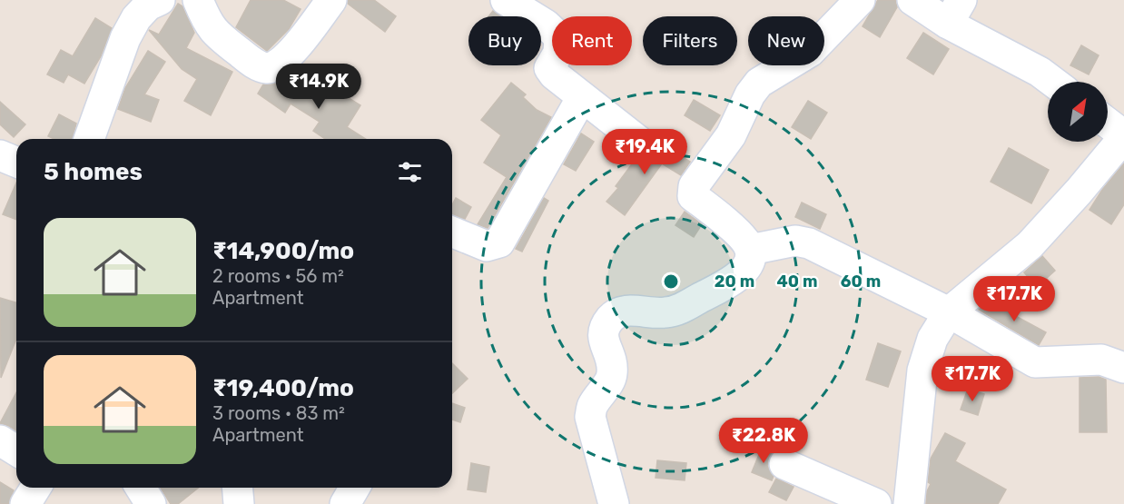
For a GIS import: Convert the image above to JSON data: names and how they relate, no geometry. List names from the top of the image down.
{
  "north": "top right",
  "page": {
    "chip": [
      "Buy",
      "Rent",
      "Filters",
      "New"
    ],
    "price": [
      "₹14.9K",
      "₹19.4K",
      "₹17.7K",
      "₹17.7K",
      "₹22.8K"
    ],
    "heading": "5 homes",
    "list": [
      {
        "name": "₹14,900/mo",
        "note": "2 rooms · 56 m² · Apartment"
      },
      {
        "name": "₹19,400/mo",
        "note": "3 rooms · 83 m² · Apartment"
      }
    ]
  },
  "rings": ["20 m", "40 m", "60 m"]
}
